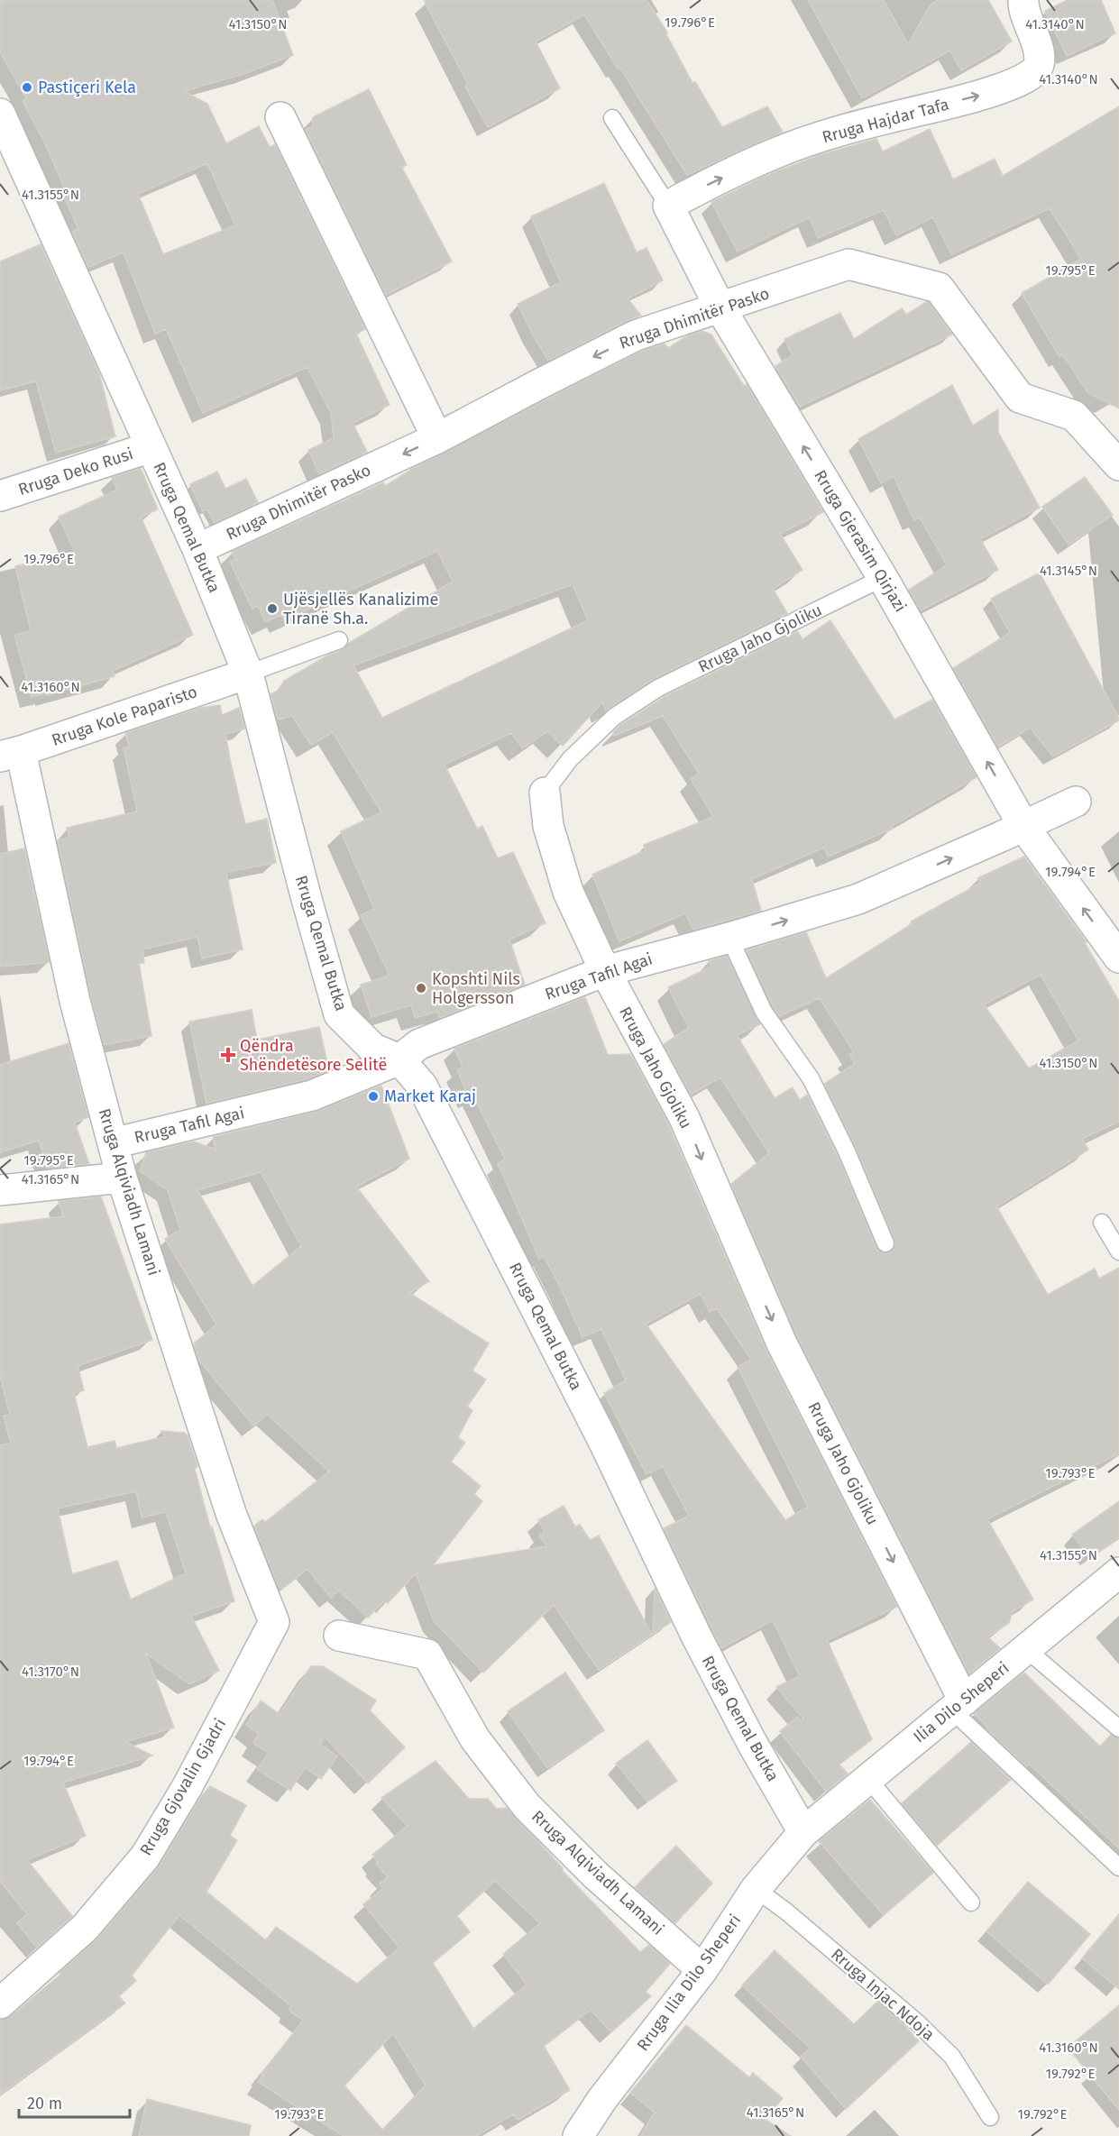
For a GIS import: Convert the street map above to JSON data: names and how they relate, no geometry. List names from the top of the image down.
{
  "streets": {
    "street": [
      "Rruga Hajdar Tafa",
      "Rruga Dhimitër Pasko",
      "Rruga Deko Rusi",
      "Rruga Qemal Butka",
      "Rruga Gjerasim Qirjazi",
      "Rruga Jaho Gjoliku",
      "Rruga Kole Paparisto",
      "Rruga Tafil Agai",
      "Rruga Alqiviadh Lamani",
      "Ilia Dilo Sheperi",
      "Rruga Gjovalin Gjadri",
      "Rruga Ilia Dilo Sheperi"
    ],
    "lane": ["Rruga Injac Ndoja"]
  },
  "crossings": [
    ["Rruga Hajdar Tafa", "Rruga Gjerasim Qirjazi"],
    ["Rruga Dhimitër Pasko", "Rruga Qemal Butka"],
    ["Rruga Dhimitër Pasko", "Rruga Gjerasim Qirjazi"],
    ["Rruga Deko Rusi", "Rruga Qemal Butka"],
    ["Rruga Qemal Butka", "Rruga Kole Paparisto"],
    ["Rruga Qemal Butka", "Rruga Tafil Agai"],
    ["Rruga Qemal Butka", "Ilia Dilo Sheperi"],
    ["Rruga Qemal Butka", "Rruga Ilia Dilo Sheperi"],
    ["Rruga Gjerasim Qirjazi", "Rruga Jaho Gjoliku"],
    ["Rruga Gjerasim Qirjazi", "Rruga Tafil Agai"],
    ["Rruga Jaho Gjoliku", "Rruga Tafil Agai"],
    ["Rruga Jaho Gjoliku", "Ilia Dilo Sheperi"],
    ["Rruga Kole Paparisto", "Rruga Alqiviadh Lamani"],
    ["Rruga Tafil Agai", "Rruga Alqiviadh Lamani"],
    ["Rruga Alqiviadh Lamani", "Rruga Gjovalin Gjadri"],
    ["Rruga Alqiviadh Lamani", "Rruga Ilia Dilo Sheperi"],
    ["Ilia Dilo Sheperi", "Rruga Ilia Dilo Sheperi"],
    ["Rruga Ilia Dilo Sheperi", "Rruga Injac Ndoja"]
  ],
  "one_way": ["Rruga Hajdar Tafa", "Rruga Dhimitër Pasko", "Rruga Gjerasim Qirjazi"],
  "places": {
    "other": [
      "Pastiçeri Kela",
      "Ujësjellës Kanalizime Tiranë Sh.a.",
      "Kopshti Nils Holgersson",
      "Market Karaj"
    ],
    "health": ["Qëndra Shëndetësore Selitë"]
  },
  "scale_bar": "20 m",
  "coordinates": [
    "19.796°E",
    "41.3140°N",
    "41.3150°N",
    "41.3155°N",
    "19.795°E",
    "41.3145°N",
    "41.3160°N",
    "19.794°E",
    "41.3165°N",
    "19.793°E",
    "41.3170°N",
    "19.792°E"
  ]
}
